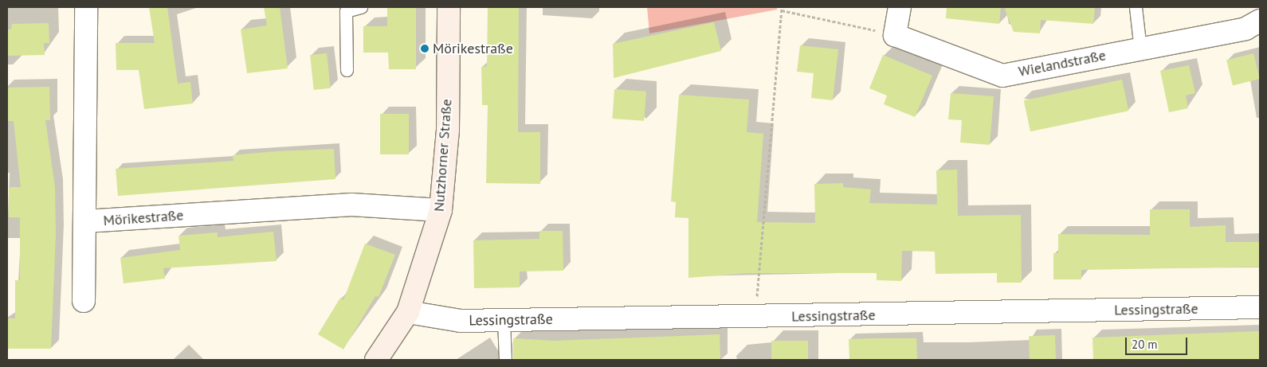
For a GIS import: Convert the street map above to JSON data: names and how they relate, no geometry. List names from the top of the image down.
{
  "streets": {
    "main road": ["Nutzhorner Straße"],
    "street": ["Wielandstraße", "Mörikestraße", "Lessingstraße"]
  },
  "crossings": [
    ["Nutzhorner Straße", "Mörikestraße"],
    ["Nutzhorner Straße", "Lessingstraße"]
  ],
  "places": ["Mörikestraße"],
  "scale_bar": "20 m"
}
